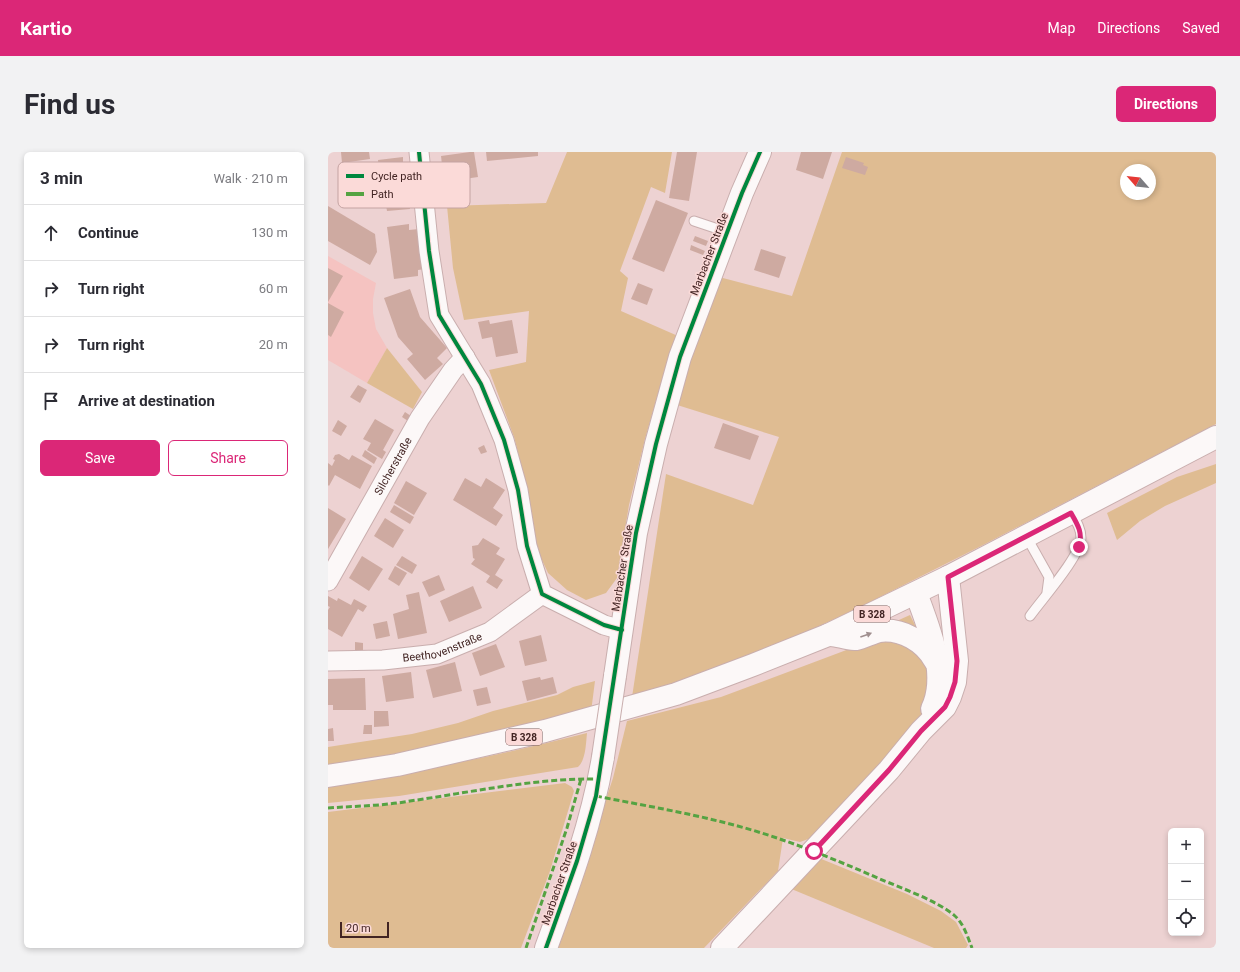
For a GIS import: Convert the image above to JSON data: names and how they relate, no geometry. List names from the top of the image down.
{
  "streets": {
    "main road": ["Marbacher Straße", "B 328"],
    "street": ["Silcherstraße", "Beethovenstraße"]
  },
  "legend": ["Cycle path", "Path"],
  "scale_bar": "20 m",
  "north": "top left",
  "page": {
    "header": "Kartio",
    "nav": ["Map", "Directions", "Saved"],
    "buttons": [
      "Directions",
      ["Save", "Share"]
    ],
    "title": "Find us",
    "heading": ["3 min", "Walk · 210 m"],
    "list": [
      ["Continue", "130 m"],
      ["Turn right", "60 m"],
      ["Turn right", "20 m"],
      "Arrive at destination"
    ],
    "map_buttons": ["+", "−"],
    "scale": "20 m"
  }
}
